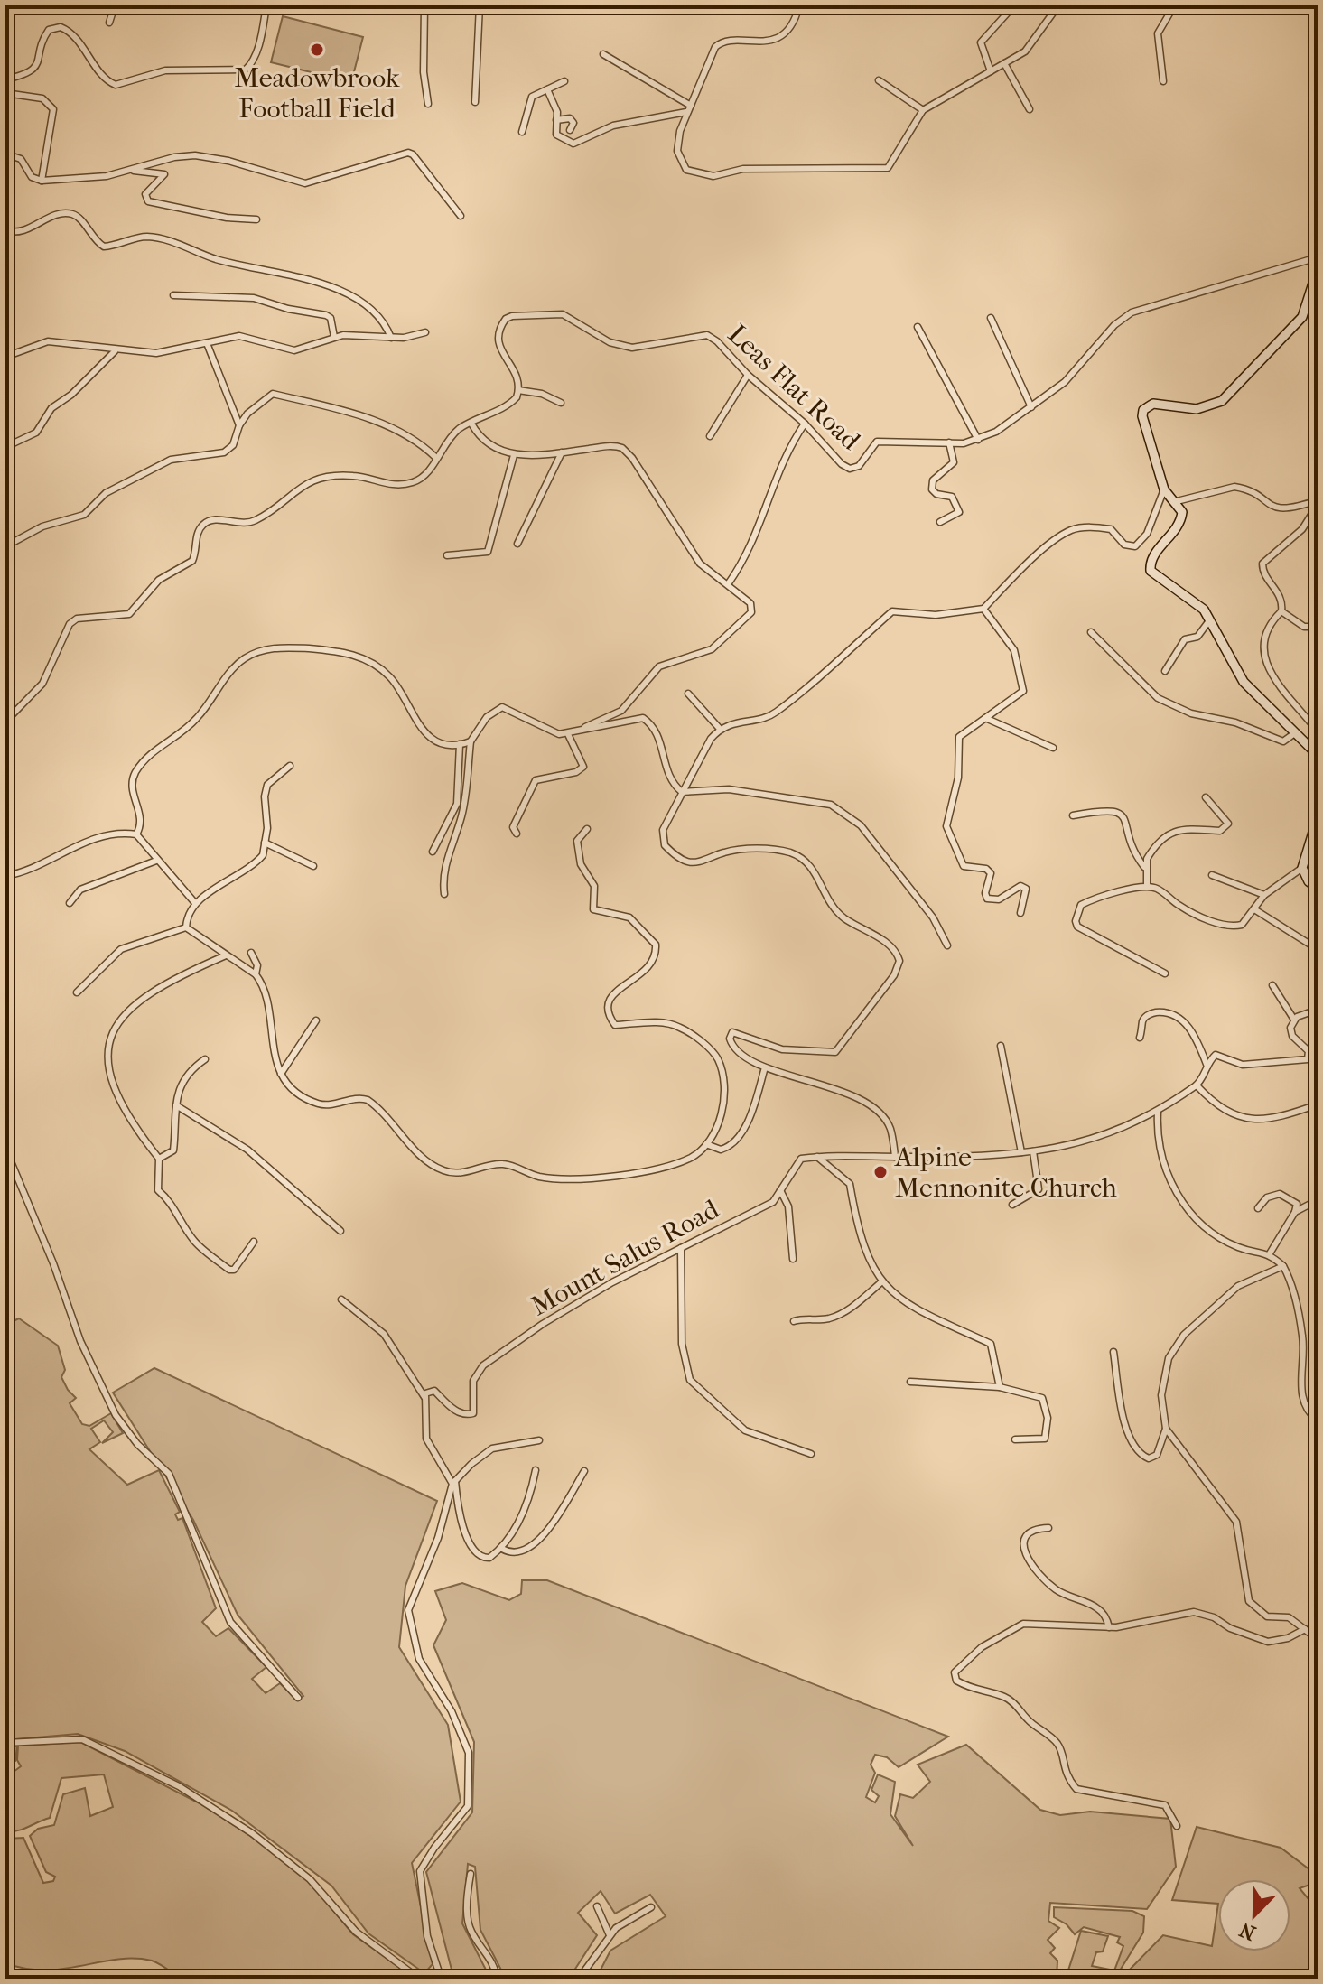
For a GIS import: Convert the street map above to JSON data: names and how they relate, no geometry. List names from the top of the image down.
{
  "streets": {
    "street": ["Leas Flat Road", "Mount Salus Road"]
  },
  "places": ["Meadowbrook Football Field", "Alpine Mennonite Church"],
  "north": "bottom left"
}
